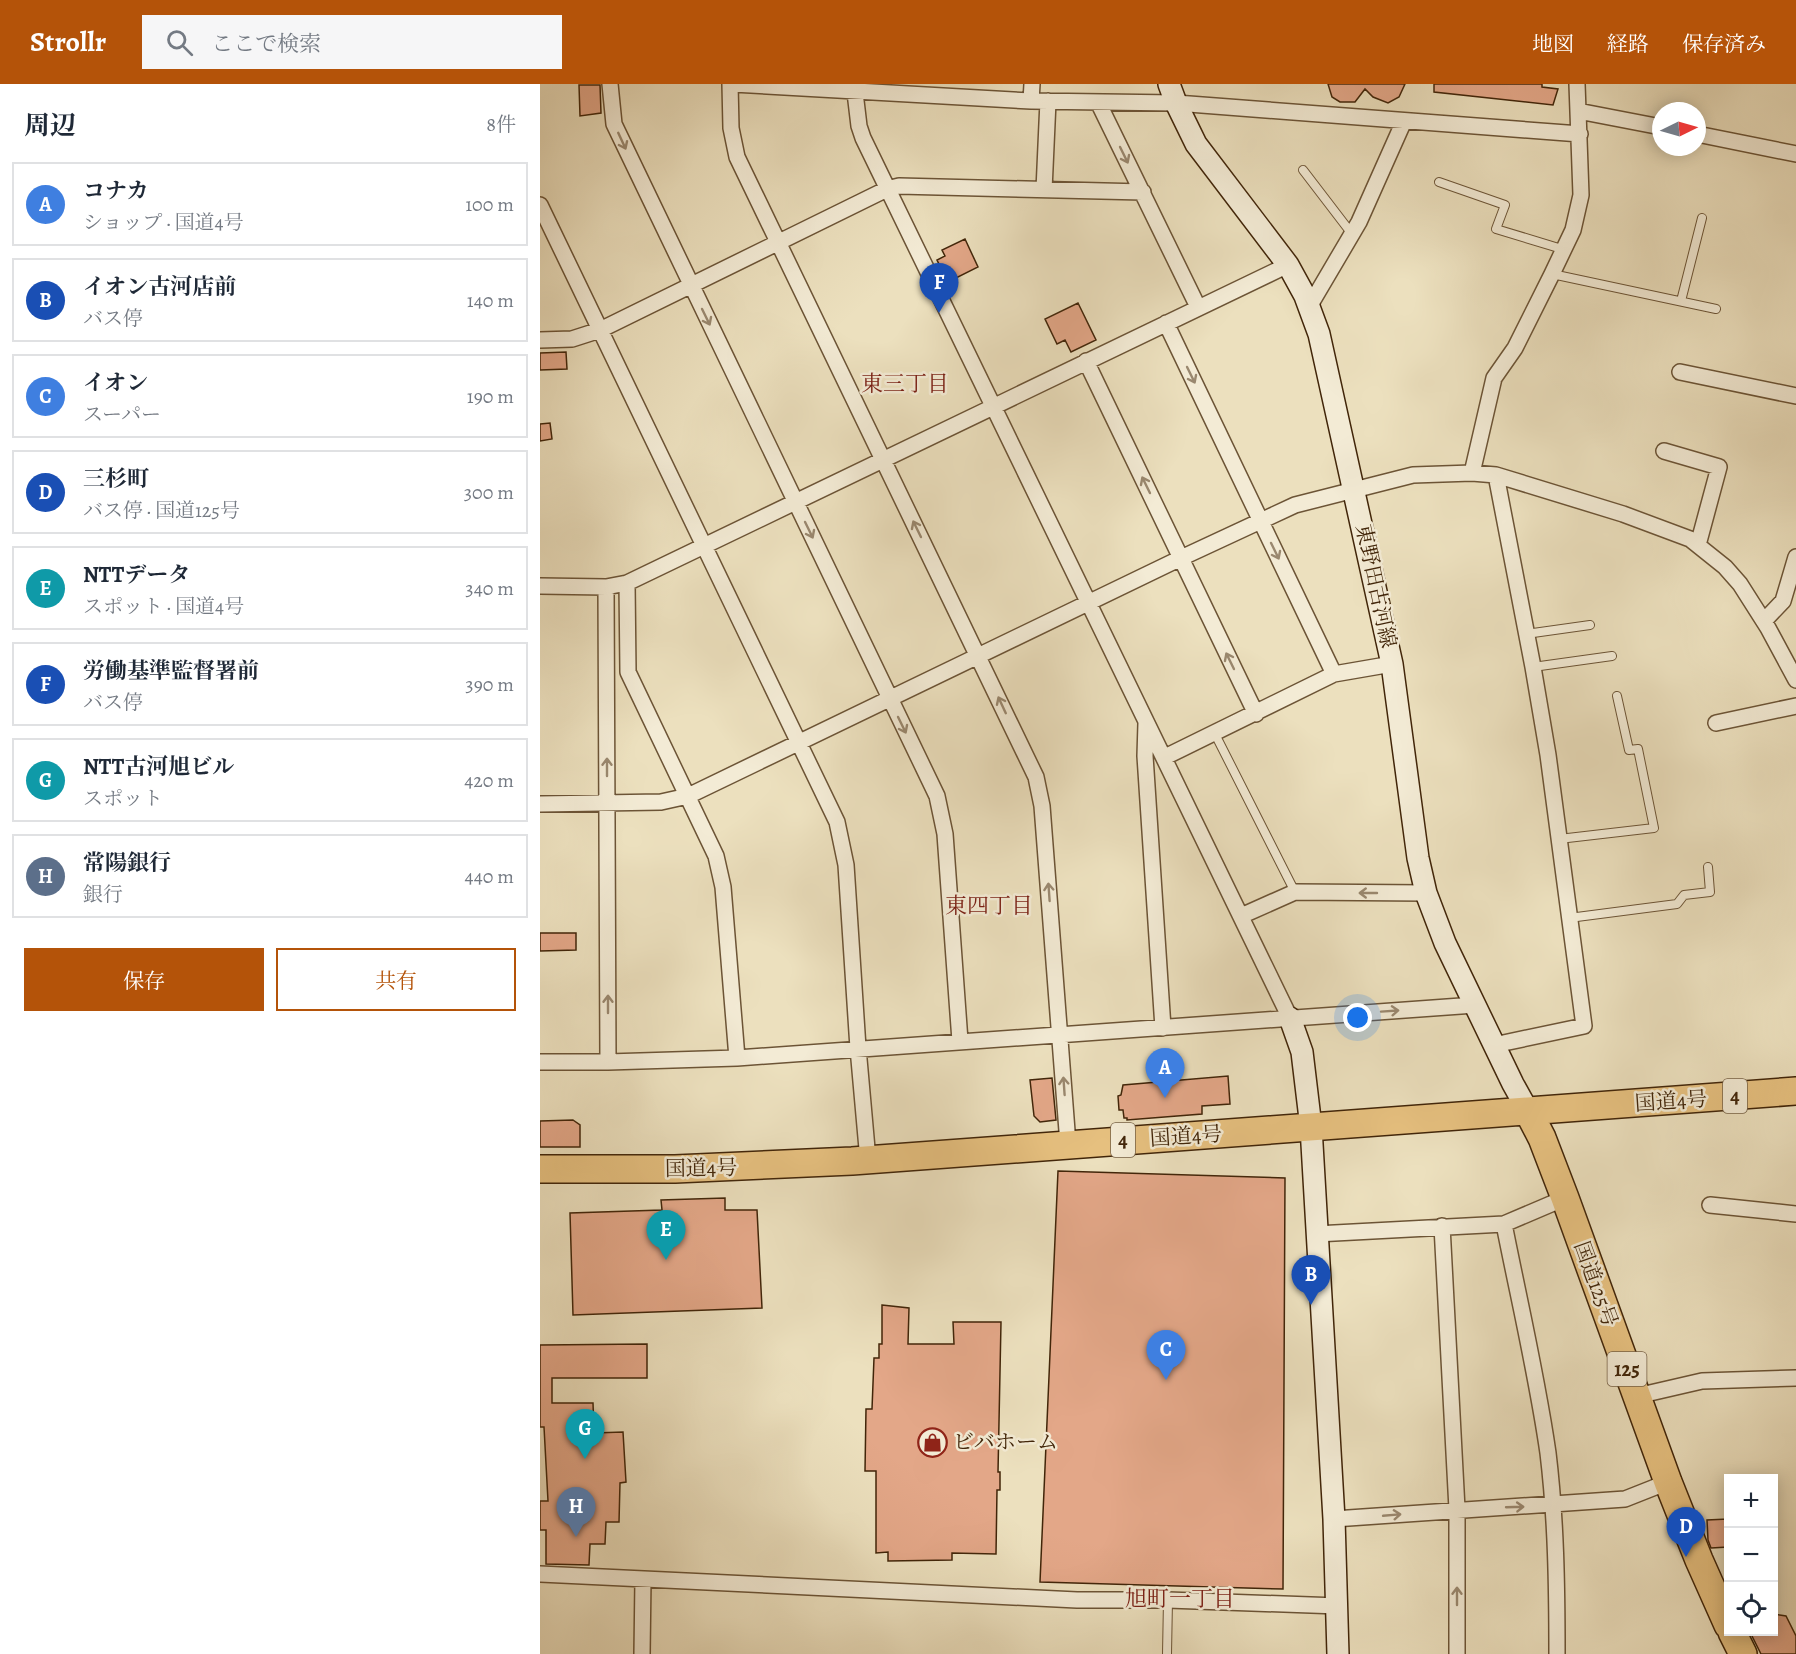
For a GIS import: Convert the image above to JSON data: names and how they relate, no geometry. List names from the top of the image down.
{
  "streets": {
    "highway": [
      "4",
      "国道4号",
      "国道125号",
      "125"
    ],
    "main road": ["東野田古河線"]
  },
  "crossings": [
    ["東野田古河線", "国道4号"],
    ["東野田古河線", "国道125号"],
    ["国道4号", "国道125号"]
  ],
  "districts": ["東三丁目", "東四丁目", "旭町一丁目"],
  "places": {
    "shop": ["ビバホーム"]
  },
  "north": "right",
  "page": {
    "header": "Strollr",
    "search": "ここで検索",
    "nav": ["地図", "経路", "保存済み"],
    "heading": ["周辺", "8件"],
    "list": [
      {
        "mark": "A",
        "name": "コナカ",
        "note": "ショップ · 国道4号",
        "value": "100 m"
      },
      {
        "mark": "B",
        "name": "イオン古河店前",
        "note": "バス停",
        "value": "140 m"
      },
      {
        "mark": "C",
        "name": "イオン",
        "note": "スーパー",
        "value": "190 m"
      },
      {
        "mark": "D",
        "name": "三杉町",
        "note": "バス停 · 国道125号",
        "value": "300 m"
      },
      {
        "mark": "E",
        "name": "NTTデータ",
        "note": "スポット · 国道4号",
        "value": "340 m"
      },
      {
        "mark": "F",
        "name": "労働基準監督署前",
        "note": "バス停",
        "value": "390 m"
      },
      {
        "mark": "G",
        "name": "NTT古河旭ビル",
        "note": "スポット",
        "value": "420 m"
      },
      {
        "mark": "H",
        "name": "常陽銀行",
        "note": "銀行",
        "value": "440 m"
      }
    ],
    "pins": [
      "F",
      "A",
      "E",
      "B",
      "C",
      "G",
      "H",
      "D"
    ],
    "buttons": ["保存", "共有"],
    "map_buttons": ["+", "−"]
  }
}
